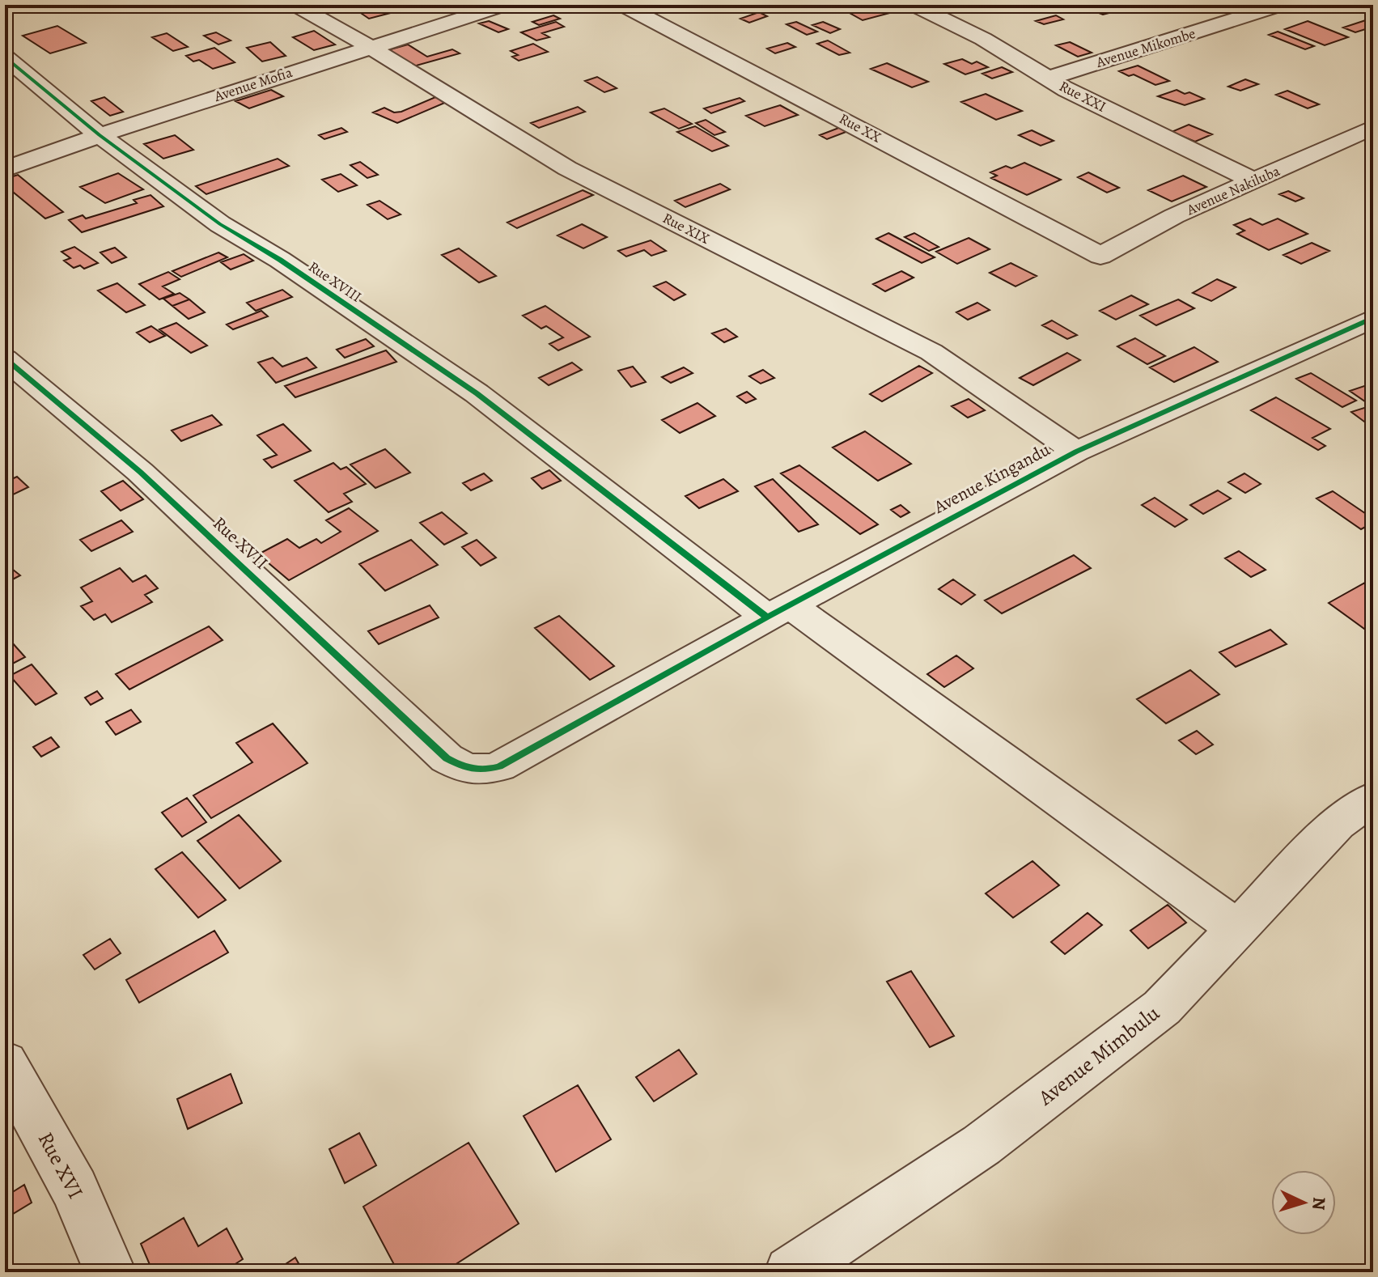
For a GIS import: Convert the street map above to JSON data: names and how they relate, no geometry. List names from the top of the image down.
{
  "streets": {
    "street": [
      "Avenue Mikombe",
      "Avenue Mofia",
      "Rue XXI",
      "Rue XX",
      "Avenue Nakiluba",
      "Rue XIX",
      "Rue XVIII",
      "Avenue Kingandu",
      "Rue XVII",
      "Avenue Mimbulu",
      "Rue XVI"
    ]
  },
  "crossings": [
    ["Avenue Mikombe", "Rue XXI"],
    ["Avenue Mofia", "Rue XIX"],
    ["Avenue Mofia", "Rue XVIII"],
    ["Rue XXI", "Avenue Nakiluba"],
    ["Rue XX", "Avenue Nakiluba"],
    ["Rue XIX", "Avenue Kingandu"],
    ["Rue XVIII", "Avenue Kingandu"],
    ["Avenue Kingandu", "Rue XVII"]
  ],
  "north": "right"
}
